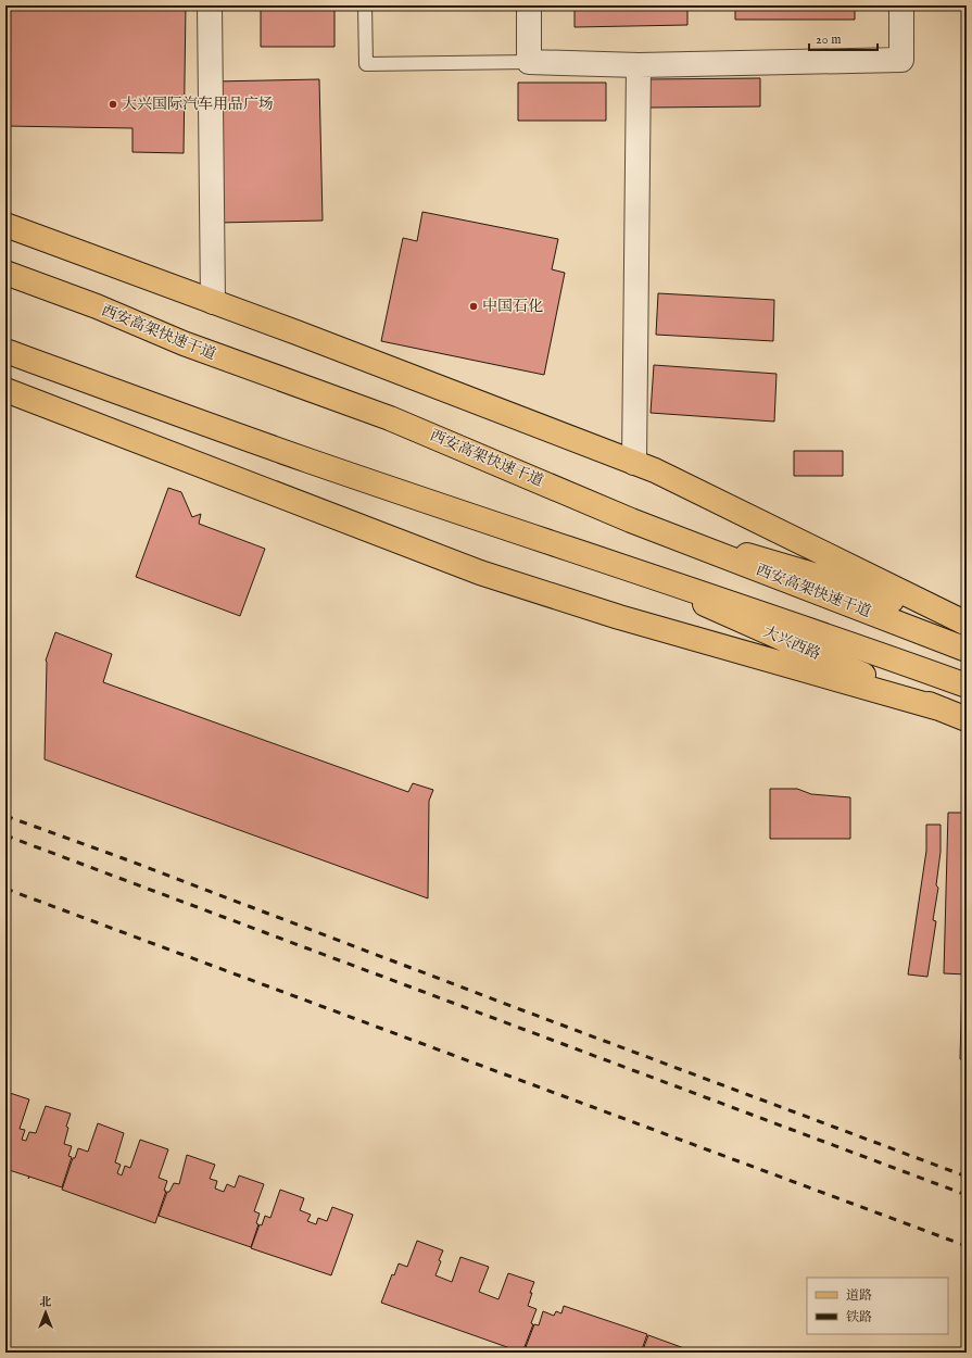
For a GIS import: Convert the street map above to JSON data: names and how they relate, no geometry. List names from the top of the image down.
{
  "streets": {
    "main road": ["西安高架快速干道", "大兴西路"]
  },
  "places": ["大兴国际汽车用品广场", "中国石化"],
  "legend": ["道路", "铁路"],
  "scale_bar": "20 m",
  "north": "top"
}
